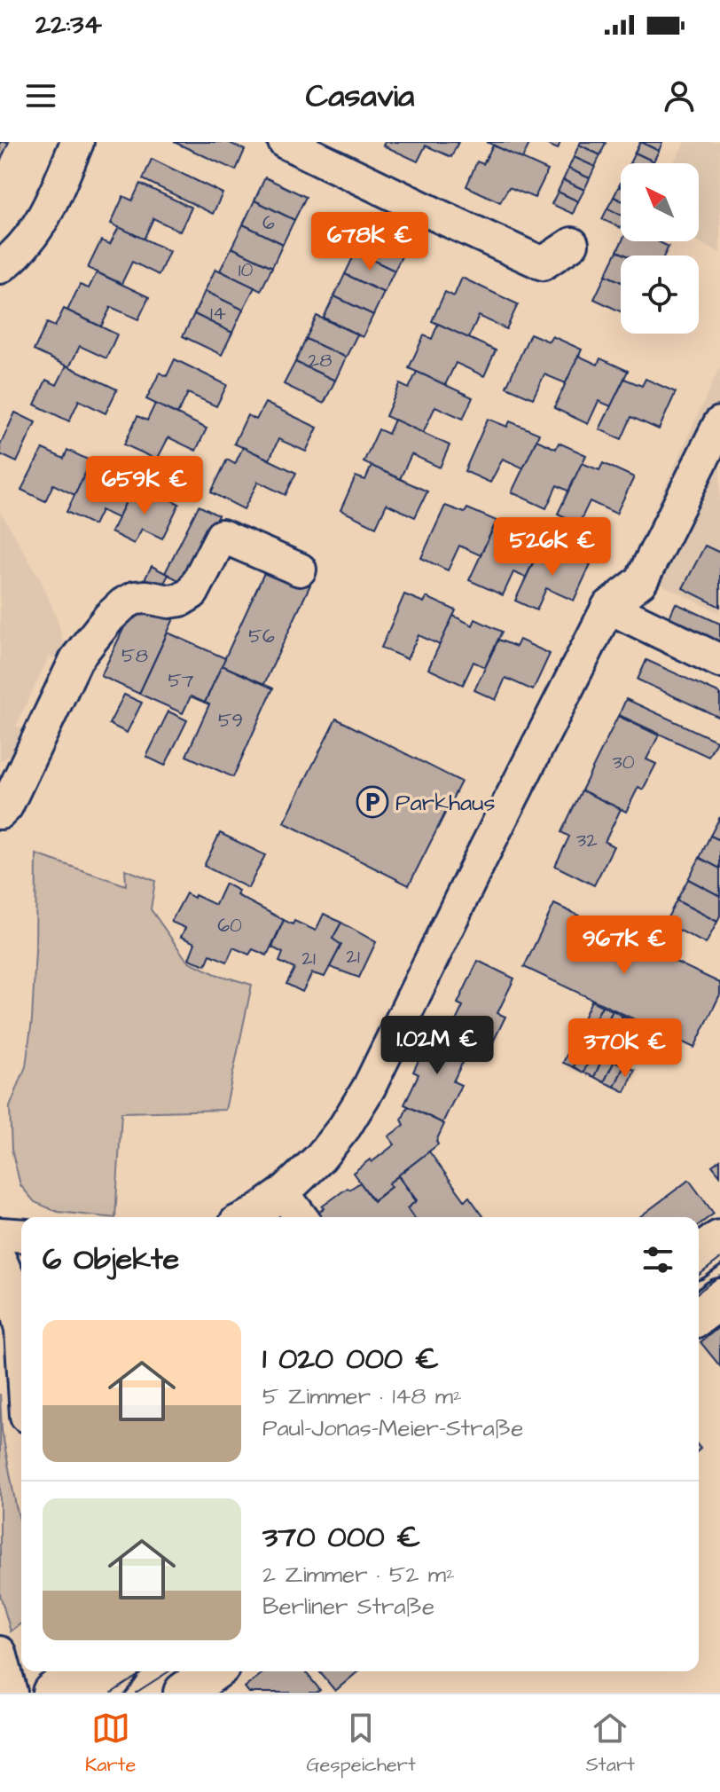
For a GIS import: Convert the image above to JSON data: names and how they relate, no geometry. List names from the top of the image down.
{
  "places": {
    "parking": ["Parkhaus"]
  },
  "house_numbers": [
    "6",
    "10",
    "14",
    "28",
    "56",
    "58",
    "57",
    "59",
    "30",
    "32",
    "60",
    "21",
    "21"
  ],
  "north": "top left",
  "page": {
    "status": "22:34",
    "header": "Casavia",
    "price": [
      "678K €",
      "659K €",
      "526K €",
      "967K €",
      "1.02M €",
      "370K €"
    ],
    "heading": "6 Objekte",
    "list": [
      {
        "name": "1 020 000 €",
        "note": "5 Zimmer · 148 m² · Paul-Jonas-Meier-Straße"
      },
      {
        "name": "370 000 €",
        "note": "2 Zimmer · 52 m² · Berliner Straße"
      }
    ],
    "tabs": ["Karte", "Gespeichert", "Start"]
  }
}
